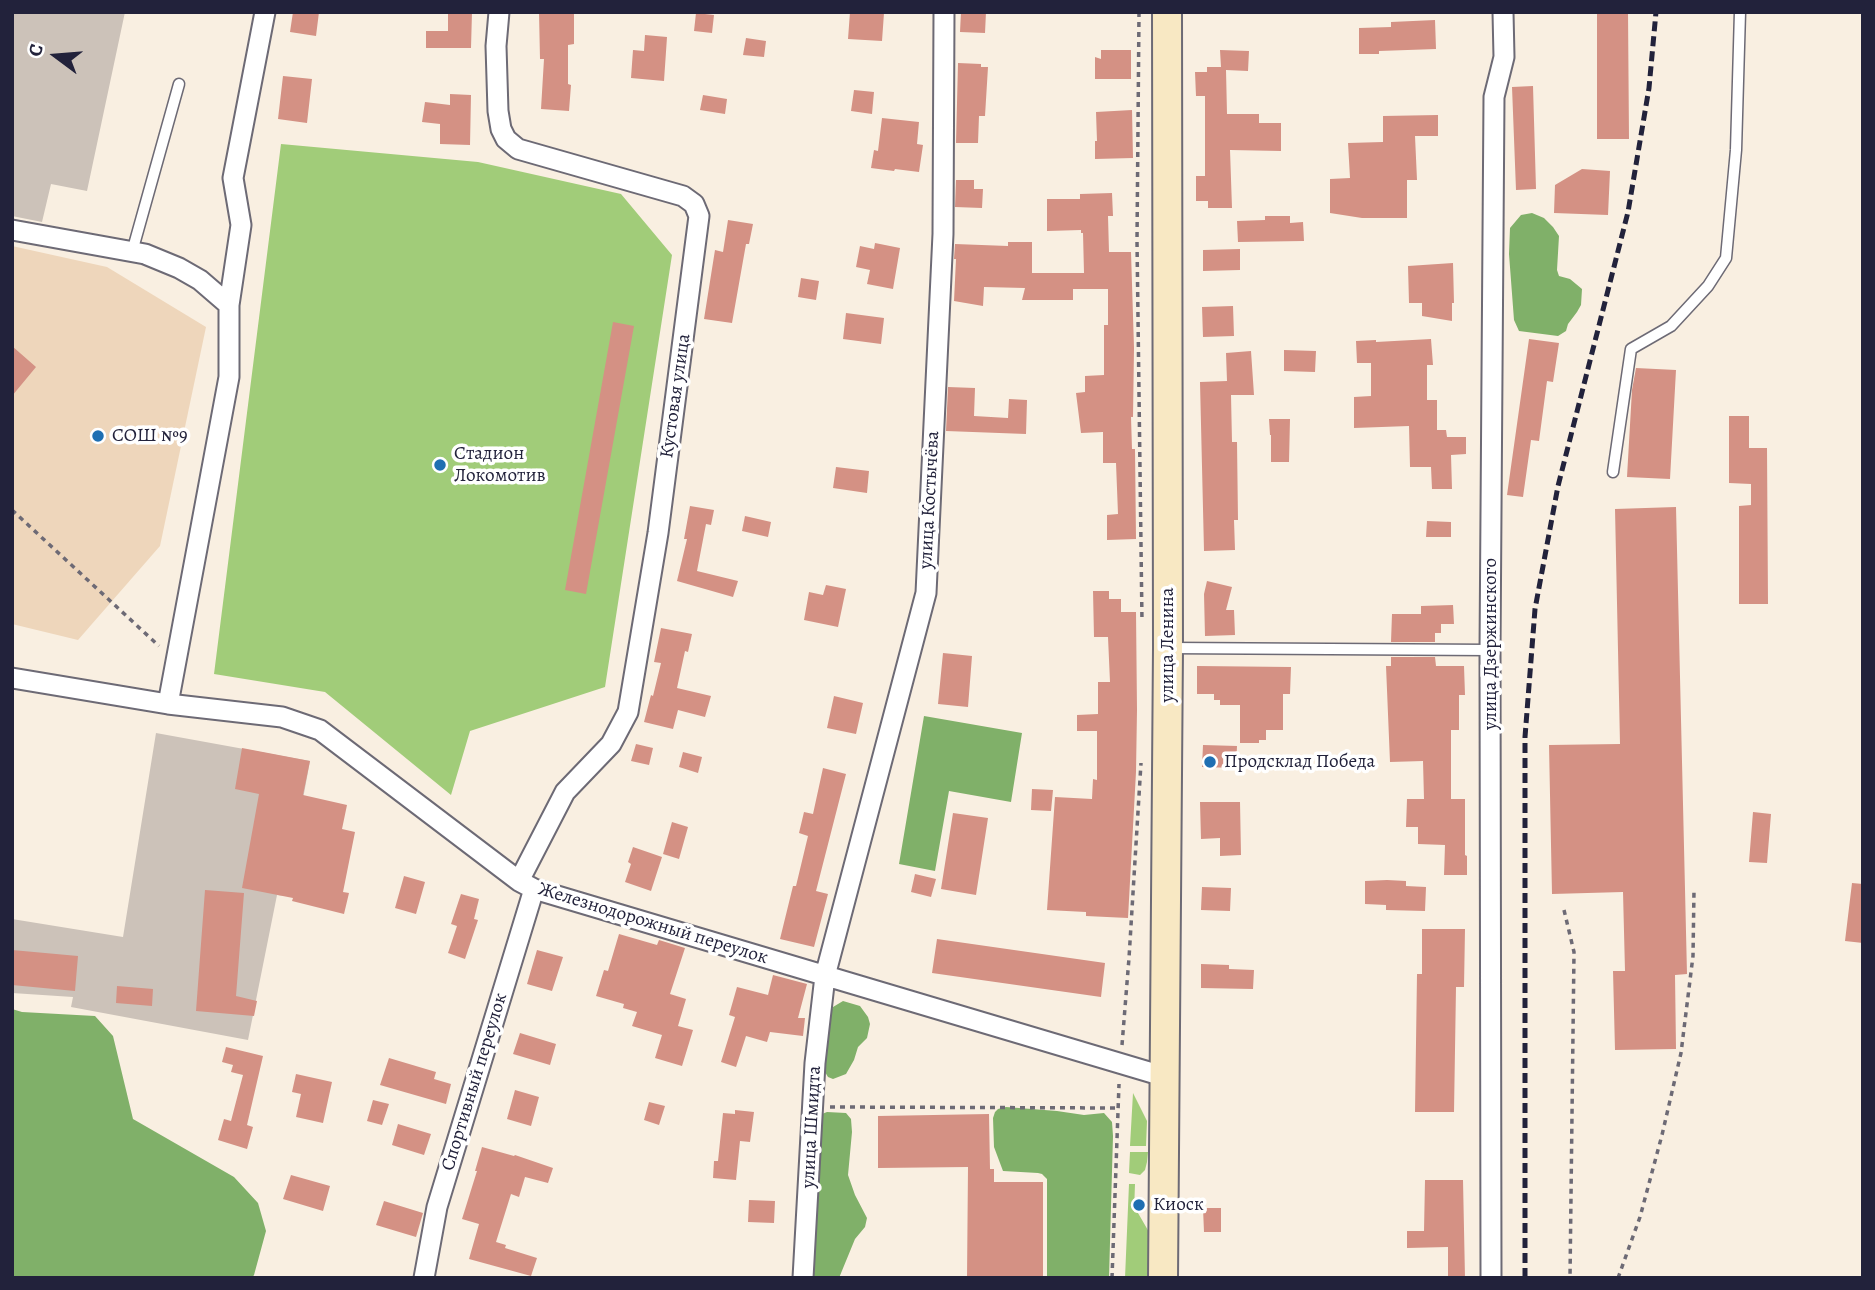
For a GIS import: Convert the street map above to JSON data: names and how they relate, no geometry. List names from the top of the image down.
{
  "streets": {
    "main road": ["улица Ленина"],
    "street": [
      "Кустовая улица",
      "улица Костычёва",
      "улица Дзержинского",
      "Железнодорожный переулок",
      "Спортивный переулок",
      "улица Шмидта"
    ]
  },
  "crossings": [
    ["Кустовая улица", "Железнодорожный переулок"],
    ["Кустовая улица", "Спортивный переулок"],
    ["улица Костычёва", "Железнодорожный переулок"],
    ["улица Костычёва", "улица Шмидта"],
    ["улица Ленина", "Железнодорожный переулок"],
    ["Железнодорожный переулок", "Спортивный переулок"],
    ["Железнодорожный переулок", "улица Шмидта"]
  ],
  "places": [
    "СОШ №9",
    "Стадион Локомотив",
    "Продсклад Победа",
    "Киоск"
  ],
  "north": "left"
}
